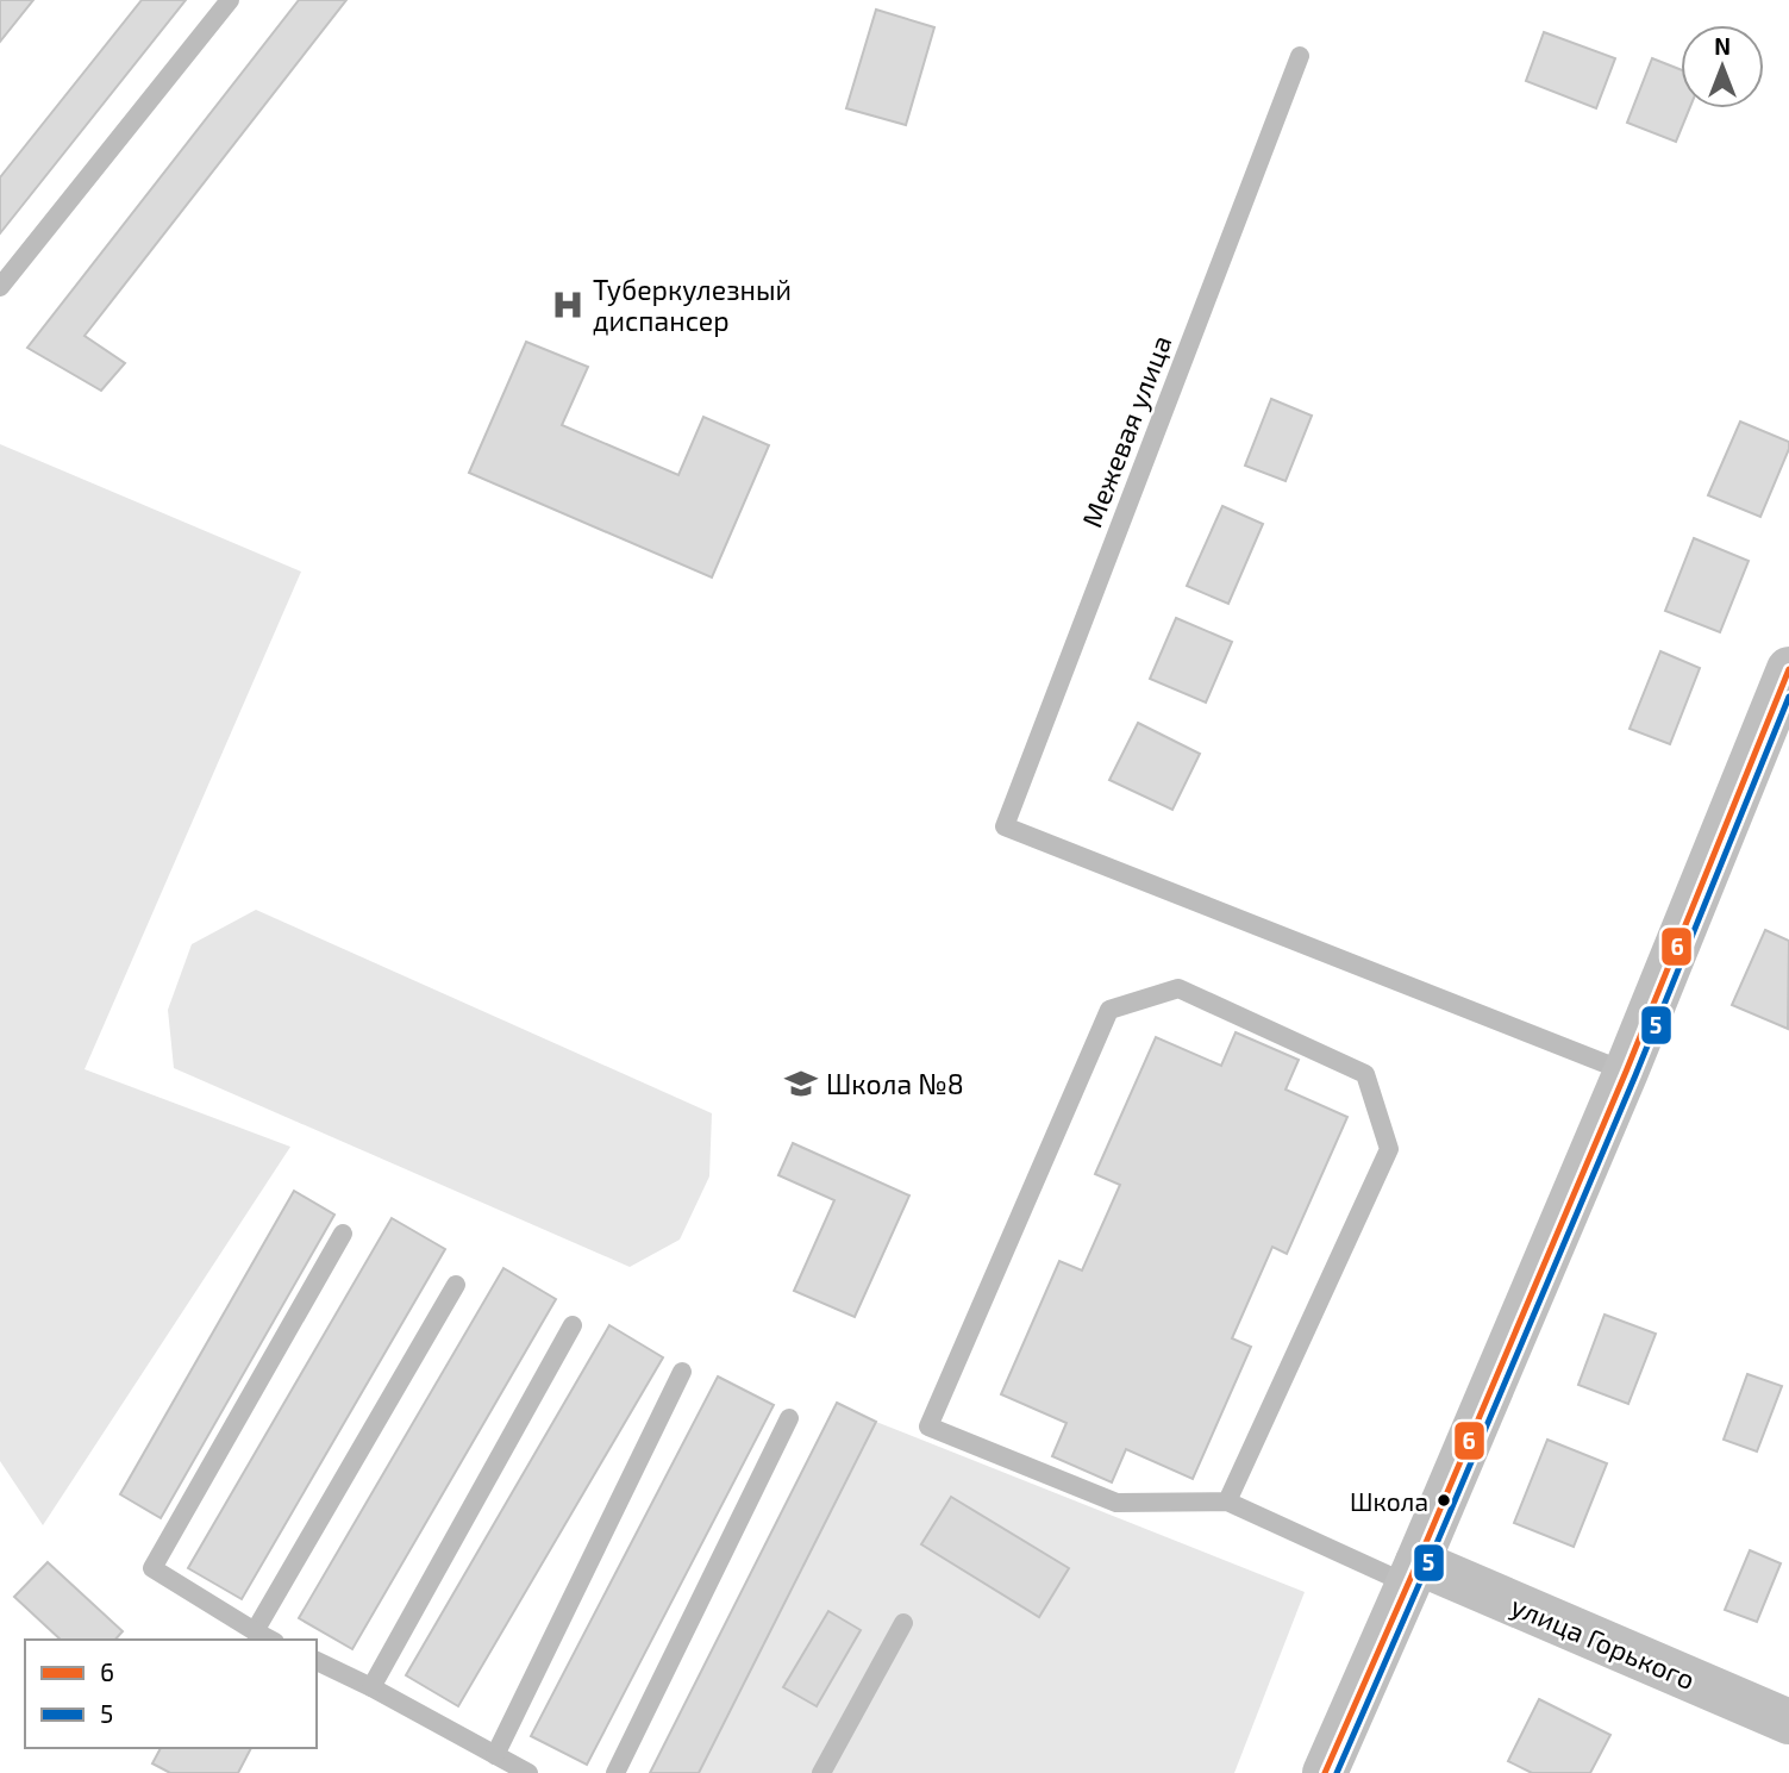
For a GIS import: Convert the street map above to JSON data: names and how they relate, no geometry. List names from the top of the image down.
{
  "streets": {
    "street": ["улица Горького"],
    "lane": ["Межевая улица"]
  },
  "places": {
    "hospital": ["Туберкулезный диспансер"],
    "school or university": ["Школа №8"],
    "other": ["Школа"]
  },
  "lines": ["transit line 6", "transit line 5"],
  "legend": ["6", "5"],
  "north": "top"
}
